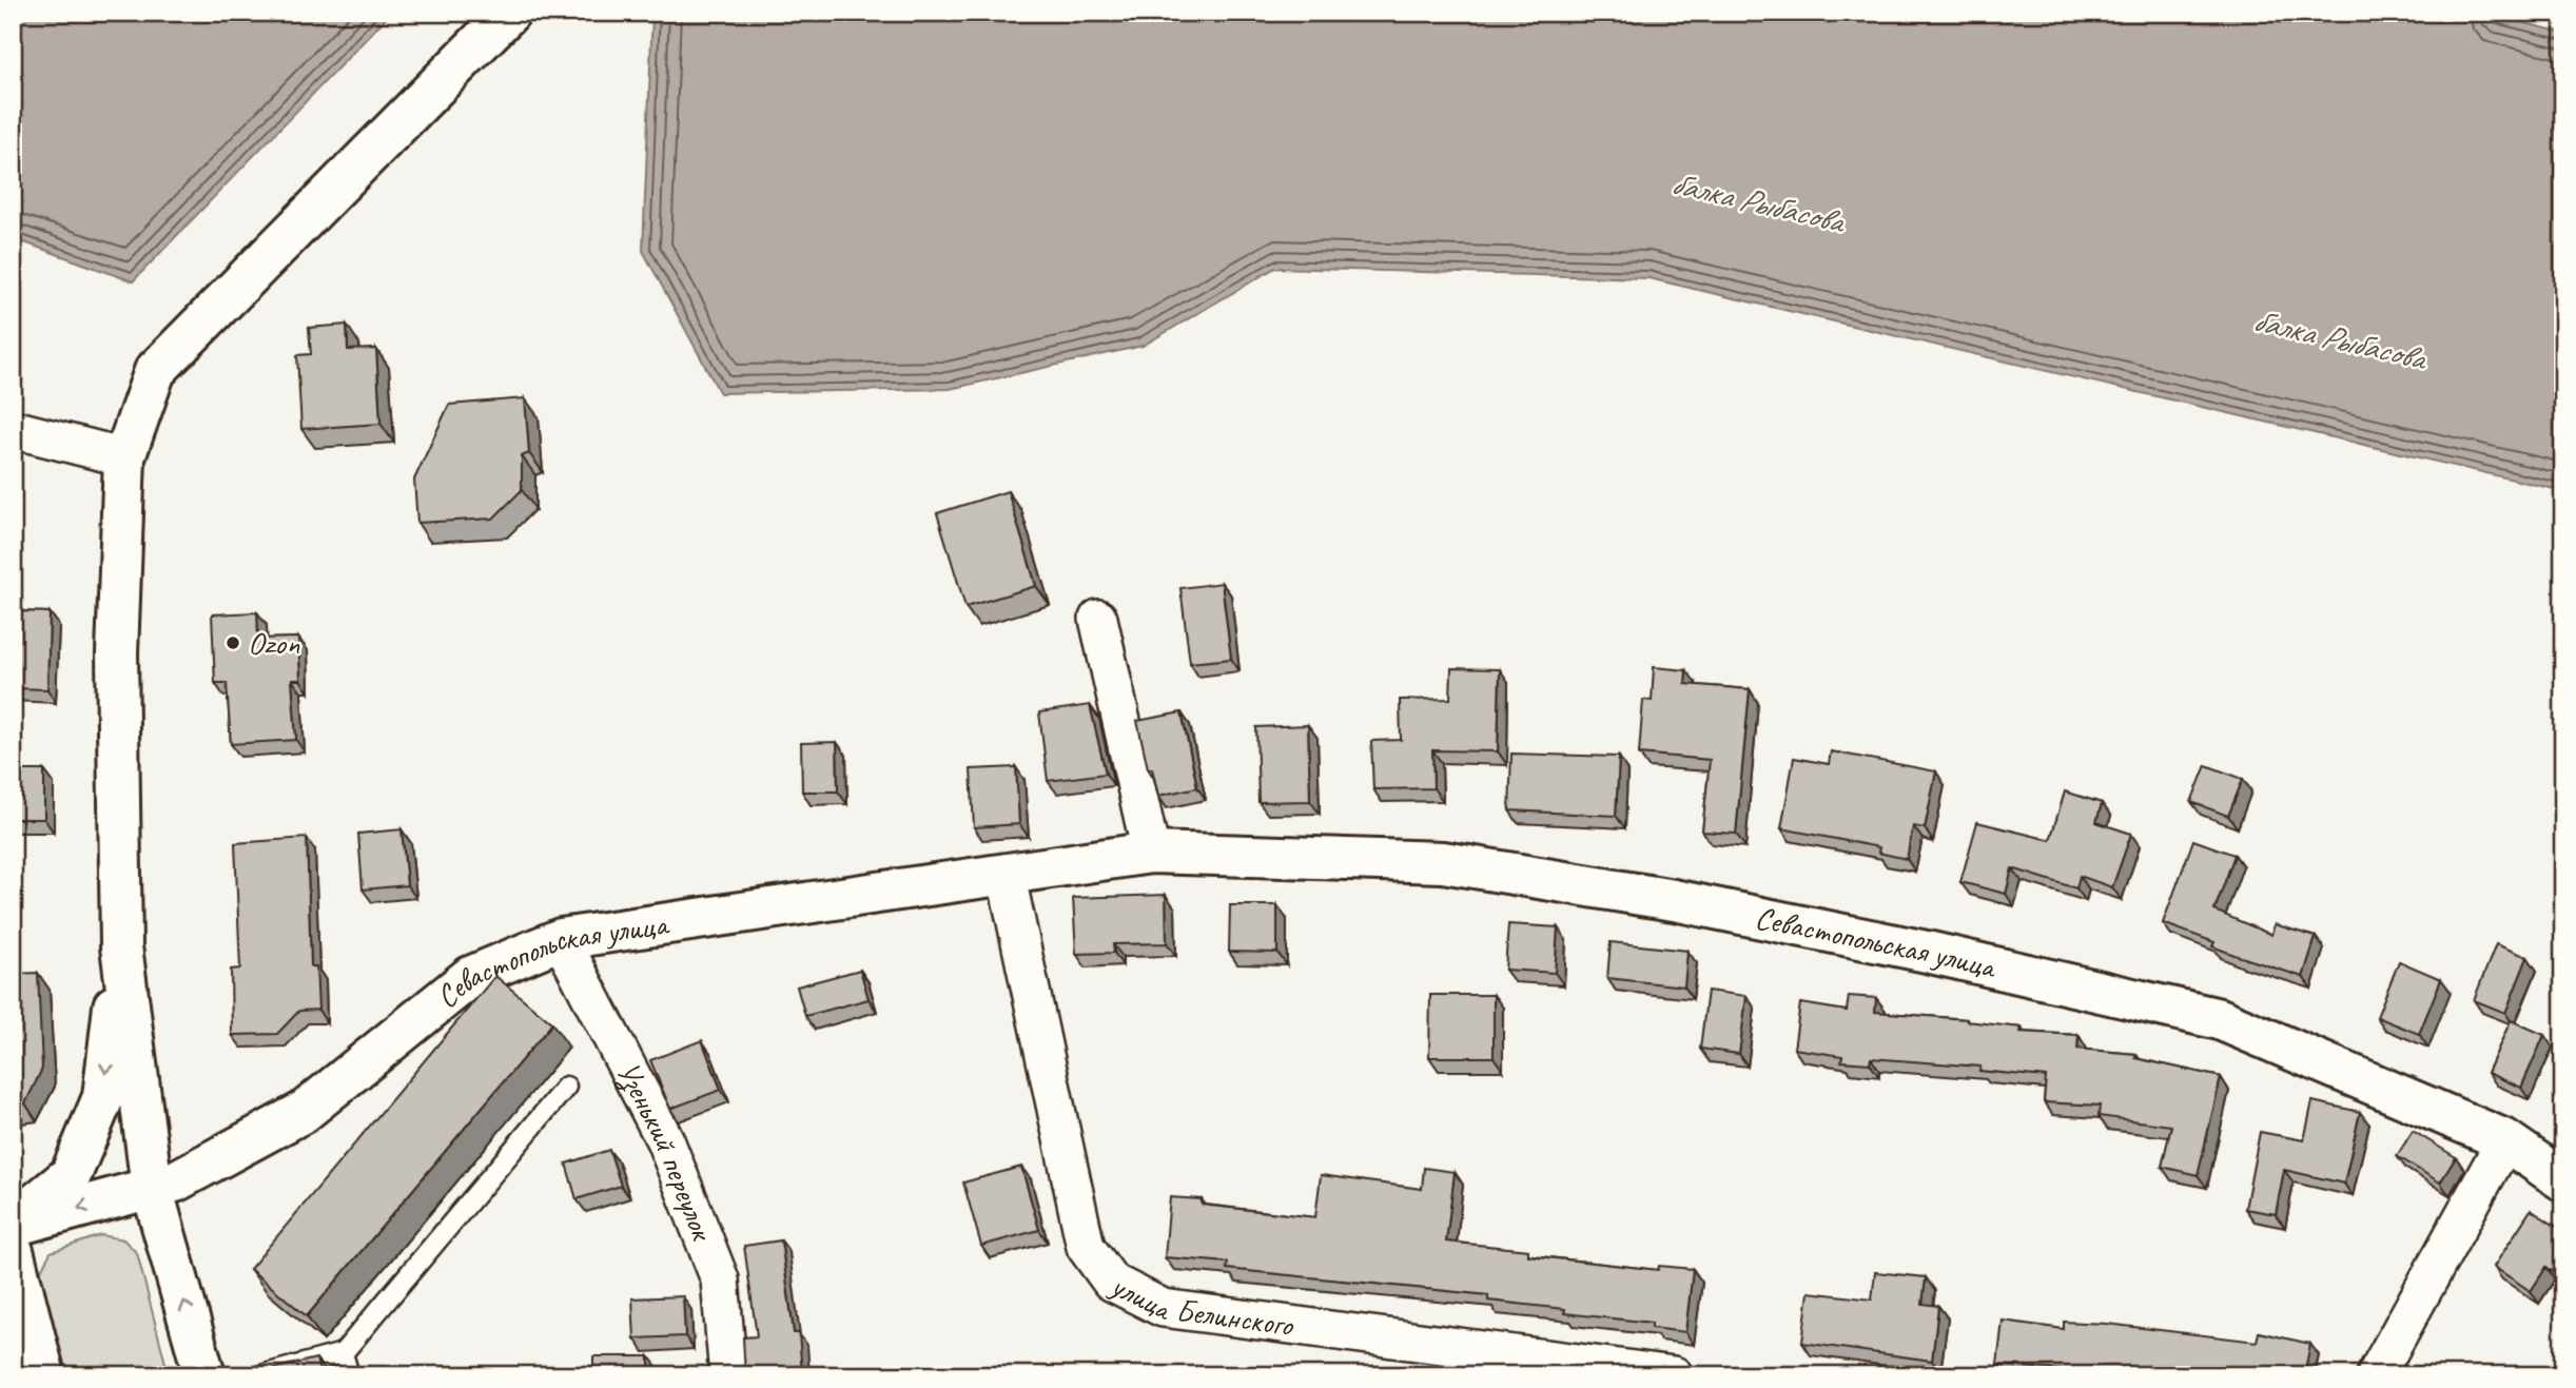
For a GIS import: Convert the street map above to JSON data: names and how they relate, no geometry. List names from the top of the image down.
{
  "streets": {
    "main road": ["Севастопольская улица"],
    "street": ["Узенький переулок", "улица Белинского"]
  },
  "crossings": [
    ["Севастопольская улица", "Узенький переулок"],
    ["Севастопольская улица", "улица Белинского"]
  ],
  "water": ["балка Рыбасова"],
  "places": ["Ozon"]
}
